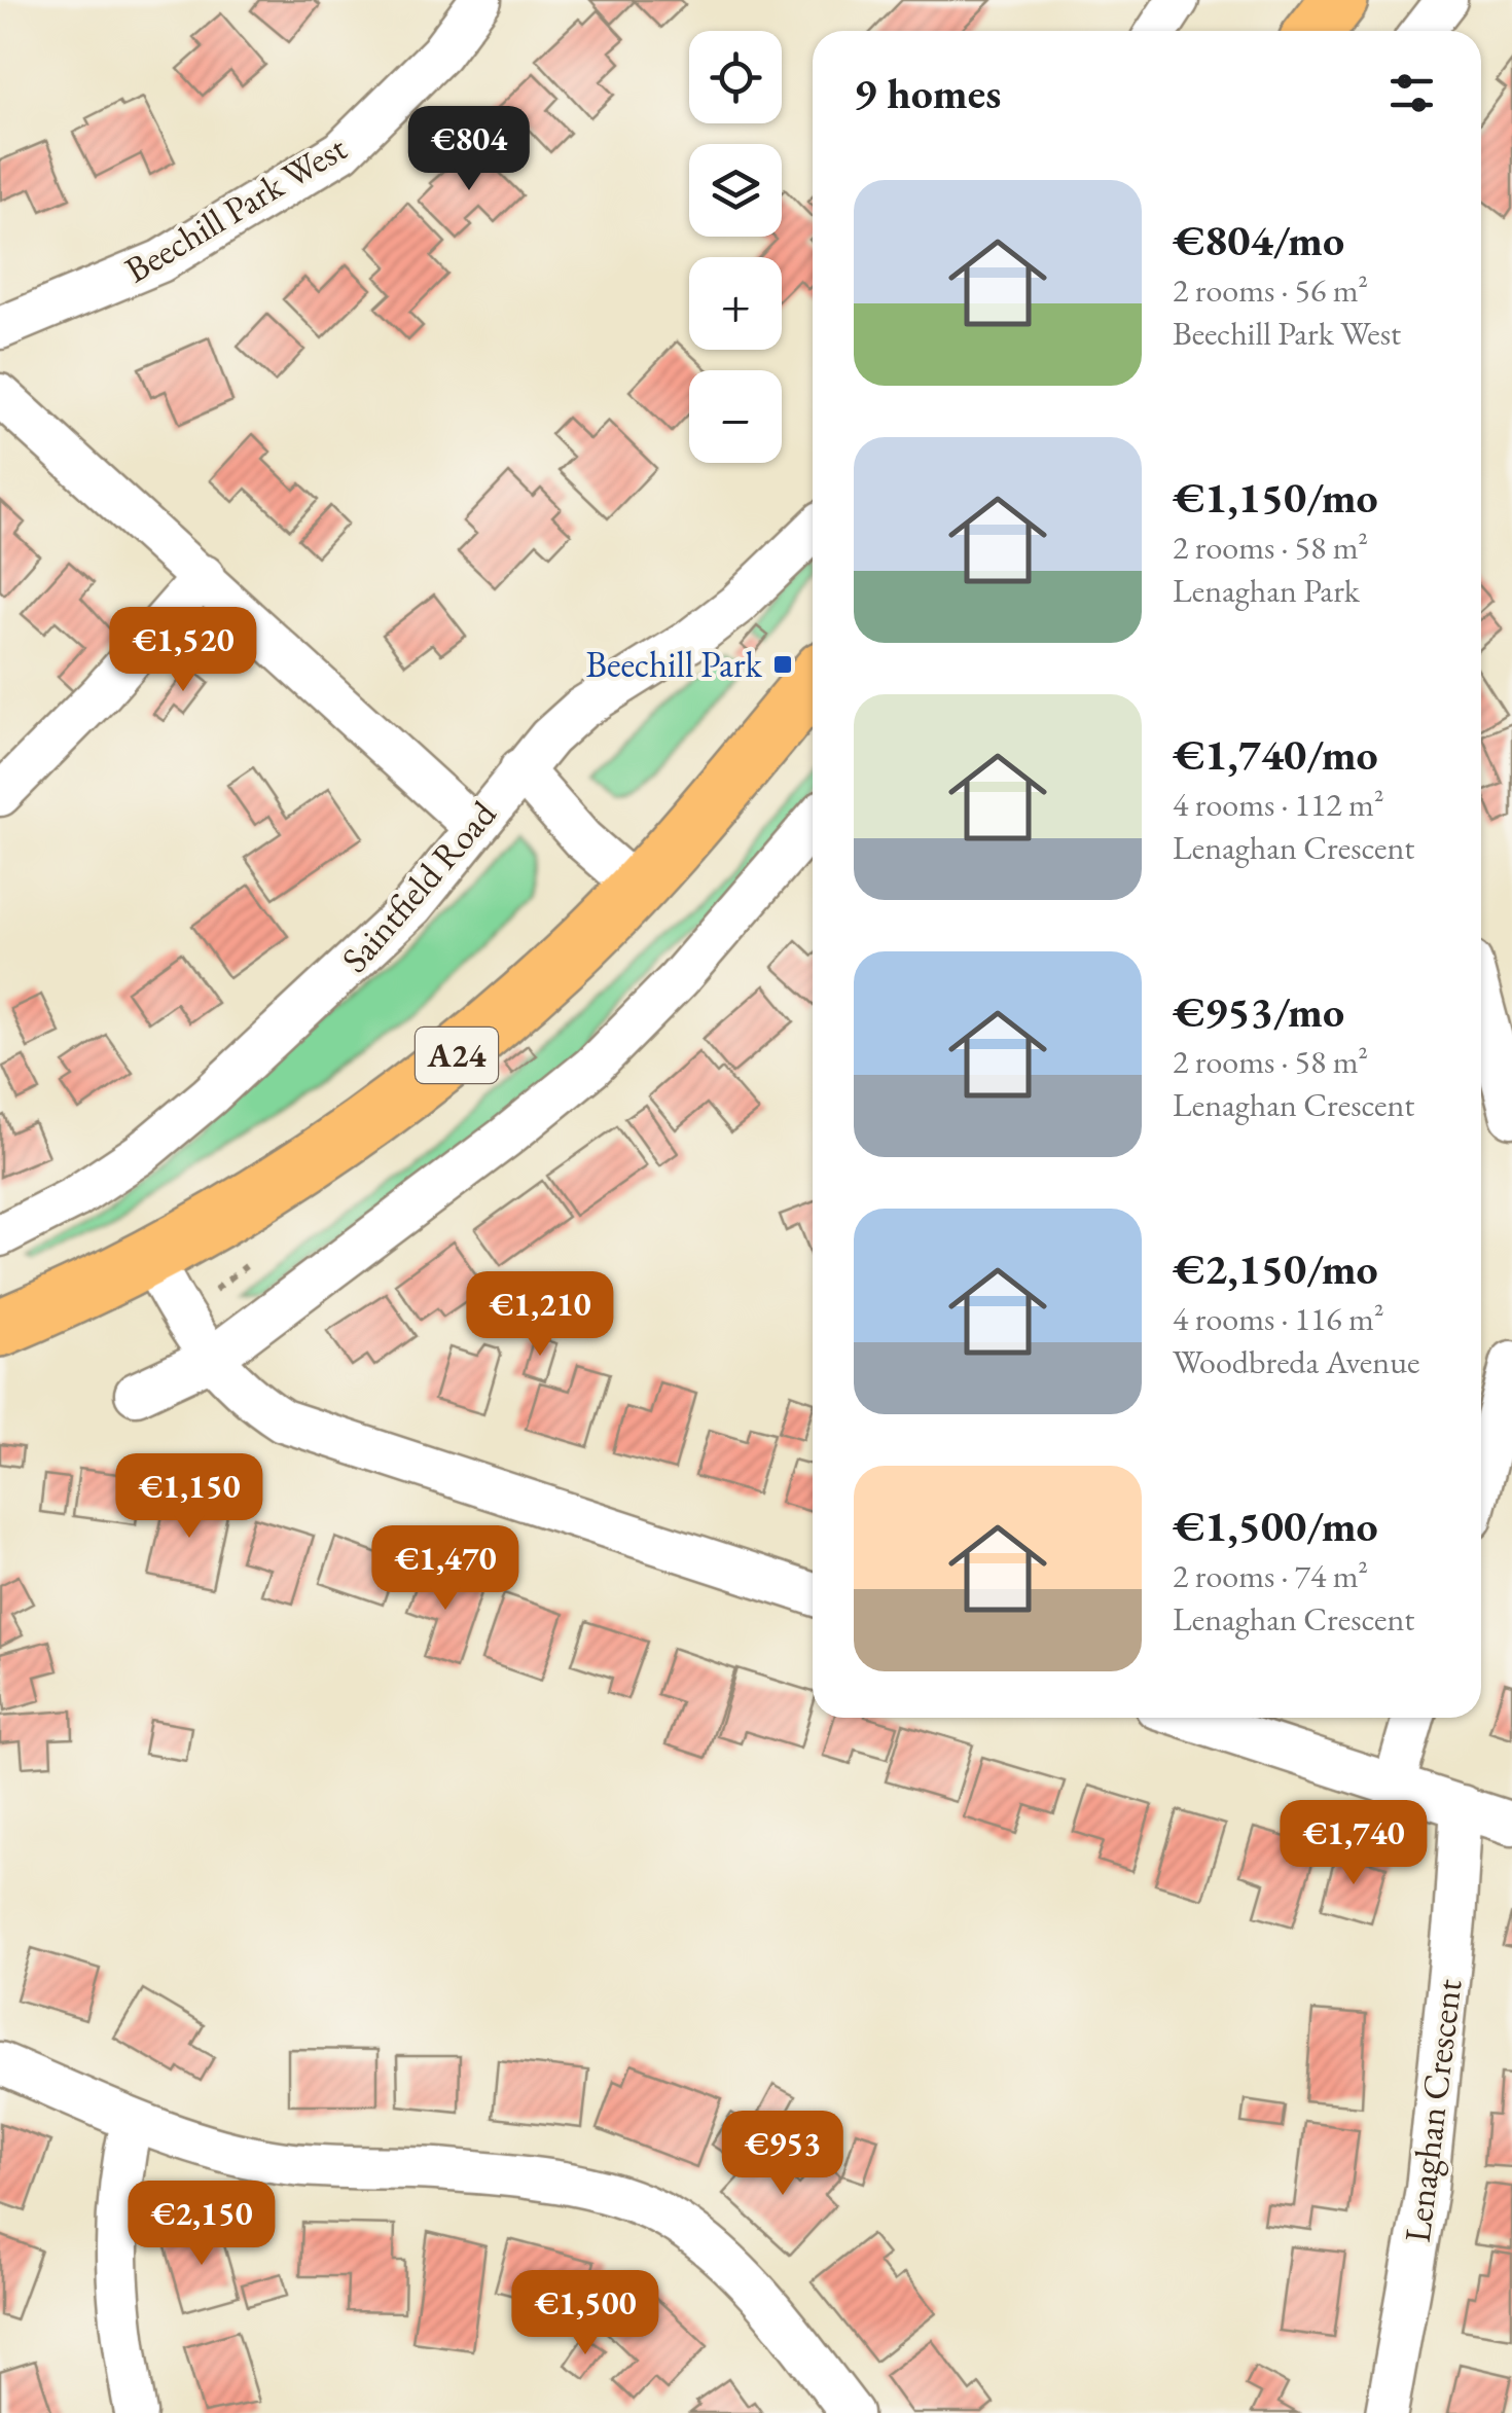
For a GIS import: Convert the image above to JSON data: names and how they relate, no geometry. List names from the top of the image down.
{
  "streets": {
    "highway": ["A24"],
    "street": ["Beechill Park West", "Saintfield Road", "Lenaghan Crescent"]
  },
  "places": {
    "transit": ["Beechill Park"]
  },
  "page": {
    "map_buttons": ["+", "−"],
    "heading": "9 homes",
    "price": [
      "€804",
      "€1,520",
      "€1,210",
      "€1,150",
      "€1,470",
      "€1,740",
      "€953",
      "€2,150",
      "€1,500"
    ],
    "list": [
      {
        "name": "€804/mo",
        "note": "2 rooms · 56 m² · Beechill Park West"
      },
      {
        "name": "€1,150/mo",
        "note": "2 rooms · 58 m² · Lenaghan Park"
      },
      {
        "name": "€1,740/mo",
        "note": "4 rooms · 112 m² · Lenaghan Crescent"
      },
      {
        "name": "€953/mo",
        "note": "2 rooms · 58 m² · Lenaghan Crescent"
      },
      {
        "name": "€2,150/mo",
        "note": "4 rooms · 116 m² · Woodbreda Avenue"
      },
      {
        "name": "€1,500/mo",
        "note": "2 rooms · 74 m² · Lenaghan Crescent"
      }
    ]
  }
}
